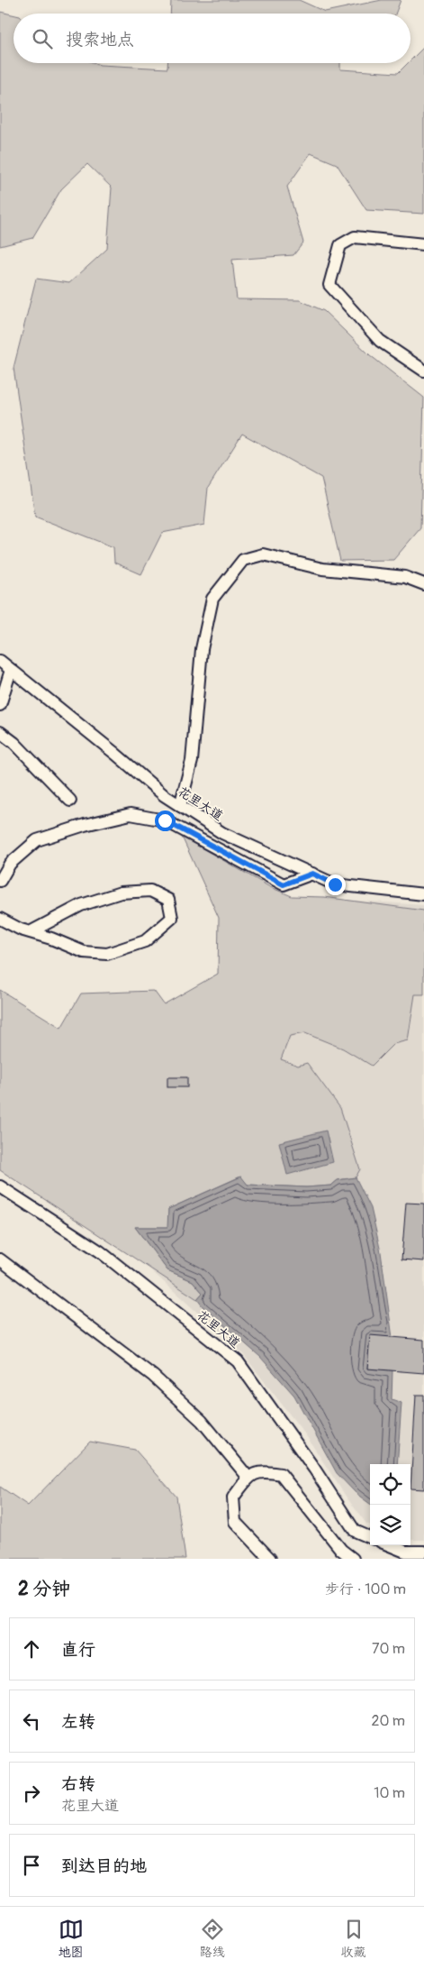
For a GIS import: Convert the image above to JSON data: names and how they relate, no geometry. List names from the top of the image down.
{
  "streets": {
    "street": ["花里大道"]
  },
  "page": {
    "search": "搜索地点",
    "heading": ["2 分钟", "步行 · 100 m"],
    "list": [
      ["直行", "70 m"],
      ["左转", "20 m"],
      ["右转", "花里大道", "10 m"],
      "到达目的地"
    ],
    "nav": ["地图", "路线", "收藏"]
  }
}
